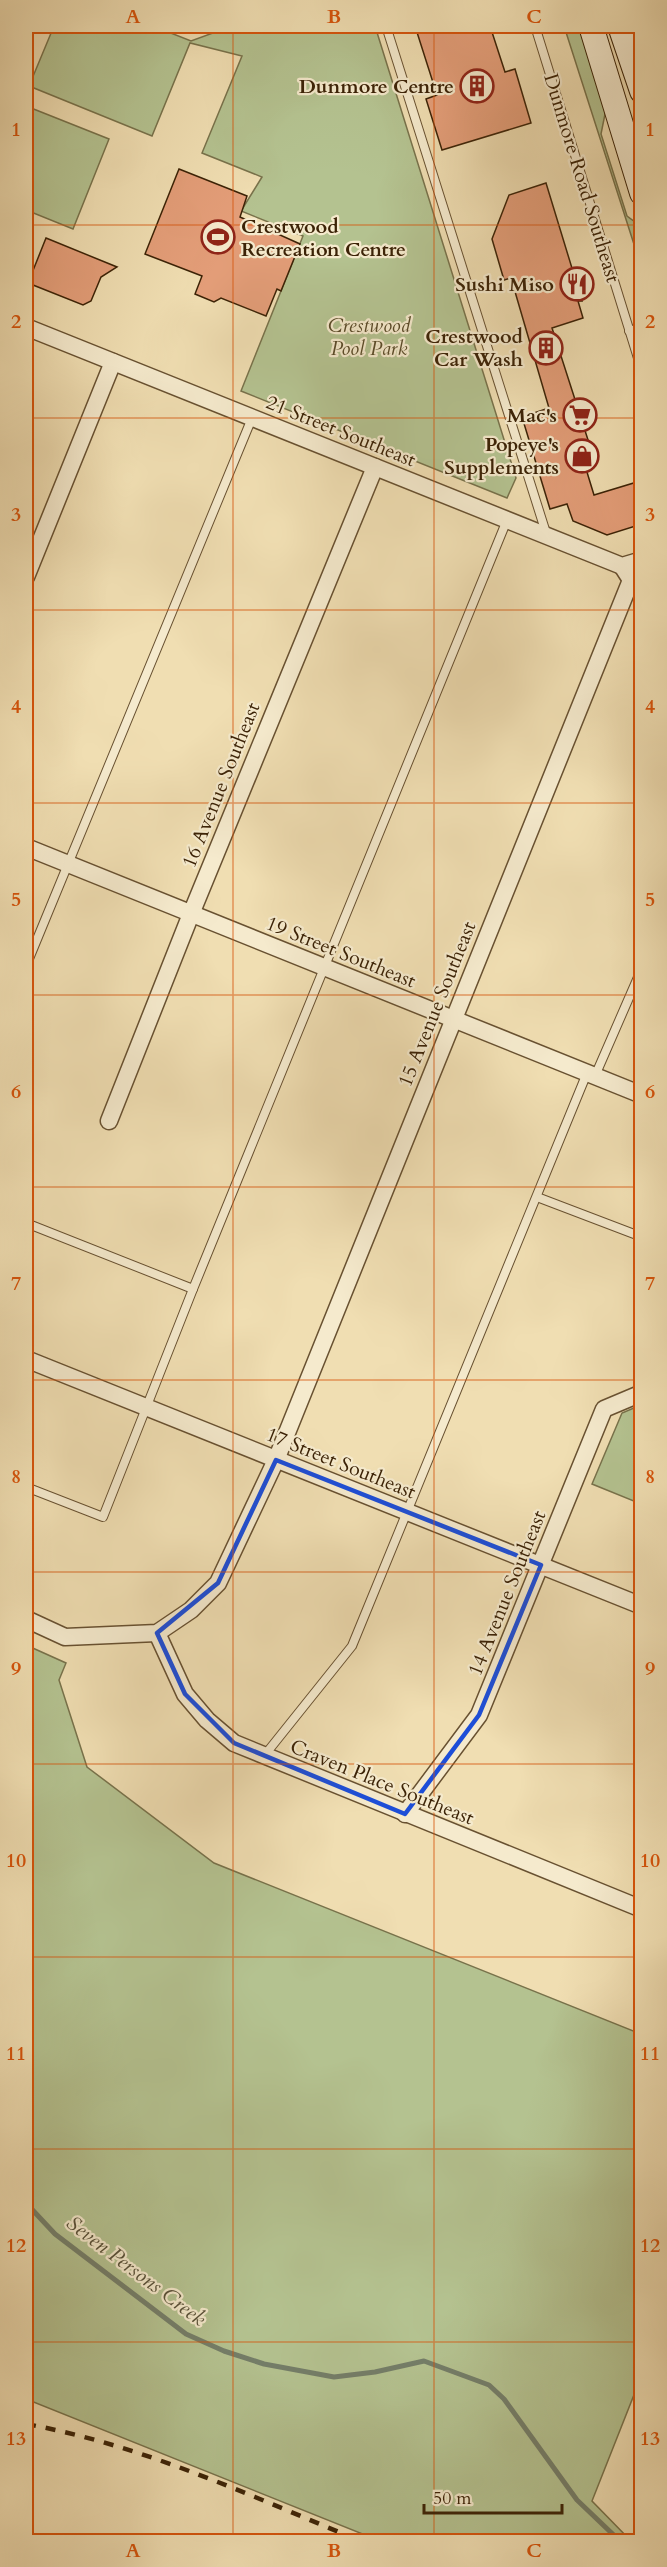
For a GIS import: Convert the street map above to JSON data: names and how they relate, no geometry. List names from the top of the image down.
{
  "streets": {
    "street": [
      "21 Street Southeast",
      "16 Avenue Southeast",
      "19 Street Southeast",
      "15 Avenue Southeast",
      "17 Street Southeast",
      "14 Avenue Southeast",
      "Craven Place Southeast"
    ],
    "lane": ["Dunmore Road Southeast"]
  },
  "crossings": [
    ["21 Street Southeast", "16 Avenue Southeast"],
    ["21 Street Southeast", "15 Avenue Southeast"],
    ["16 Avenue Southeast", "19 Street Southeast"],
    ["19 Street Southeast", "15 Avenue Southeast"],
    ["15 Avenue Southeast", "17 Street Southeast"],
    ["15 Avenue Southeast", "Craven Place Southeast"],
    ["17 Street Southeast", "14 Avenue Southeast"],
    ["14 Avenue Southeast", "Craven Place Southeast"]
  ],
  "water": ["Seven Persons Creek"],
  "parks": ["Crestwood Pool Park"],
  "places": {
    "building": ["Dunmore Centre", "Crestwood Car Wash"],
    "sports": ["Crestwood Recreation Centre"],
    "restaurant": ["Sushi Miso"],
    "supermarket": ["Mac's"],
    "shop": ["Popeye's Supplements"]
  },
  "scale_bar": "50 m",
  "grid": {
    "columns": ["A", "B", "C"],
    "rows": [
      "1",
      "2",
      "3",
      "4",
      "5",
      "6",
      "7",
      "8",
      "9",
      "10",
      "11",
      "12",
      "13"
    ]
  }
}
